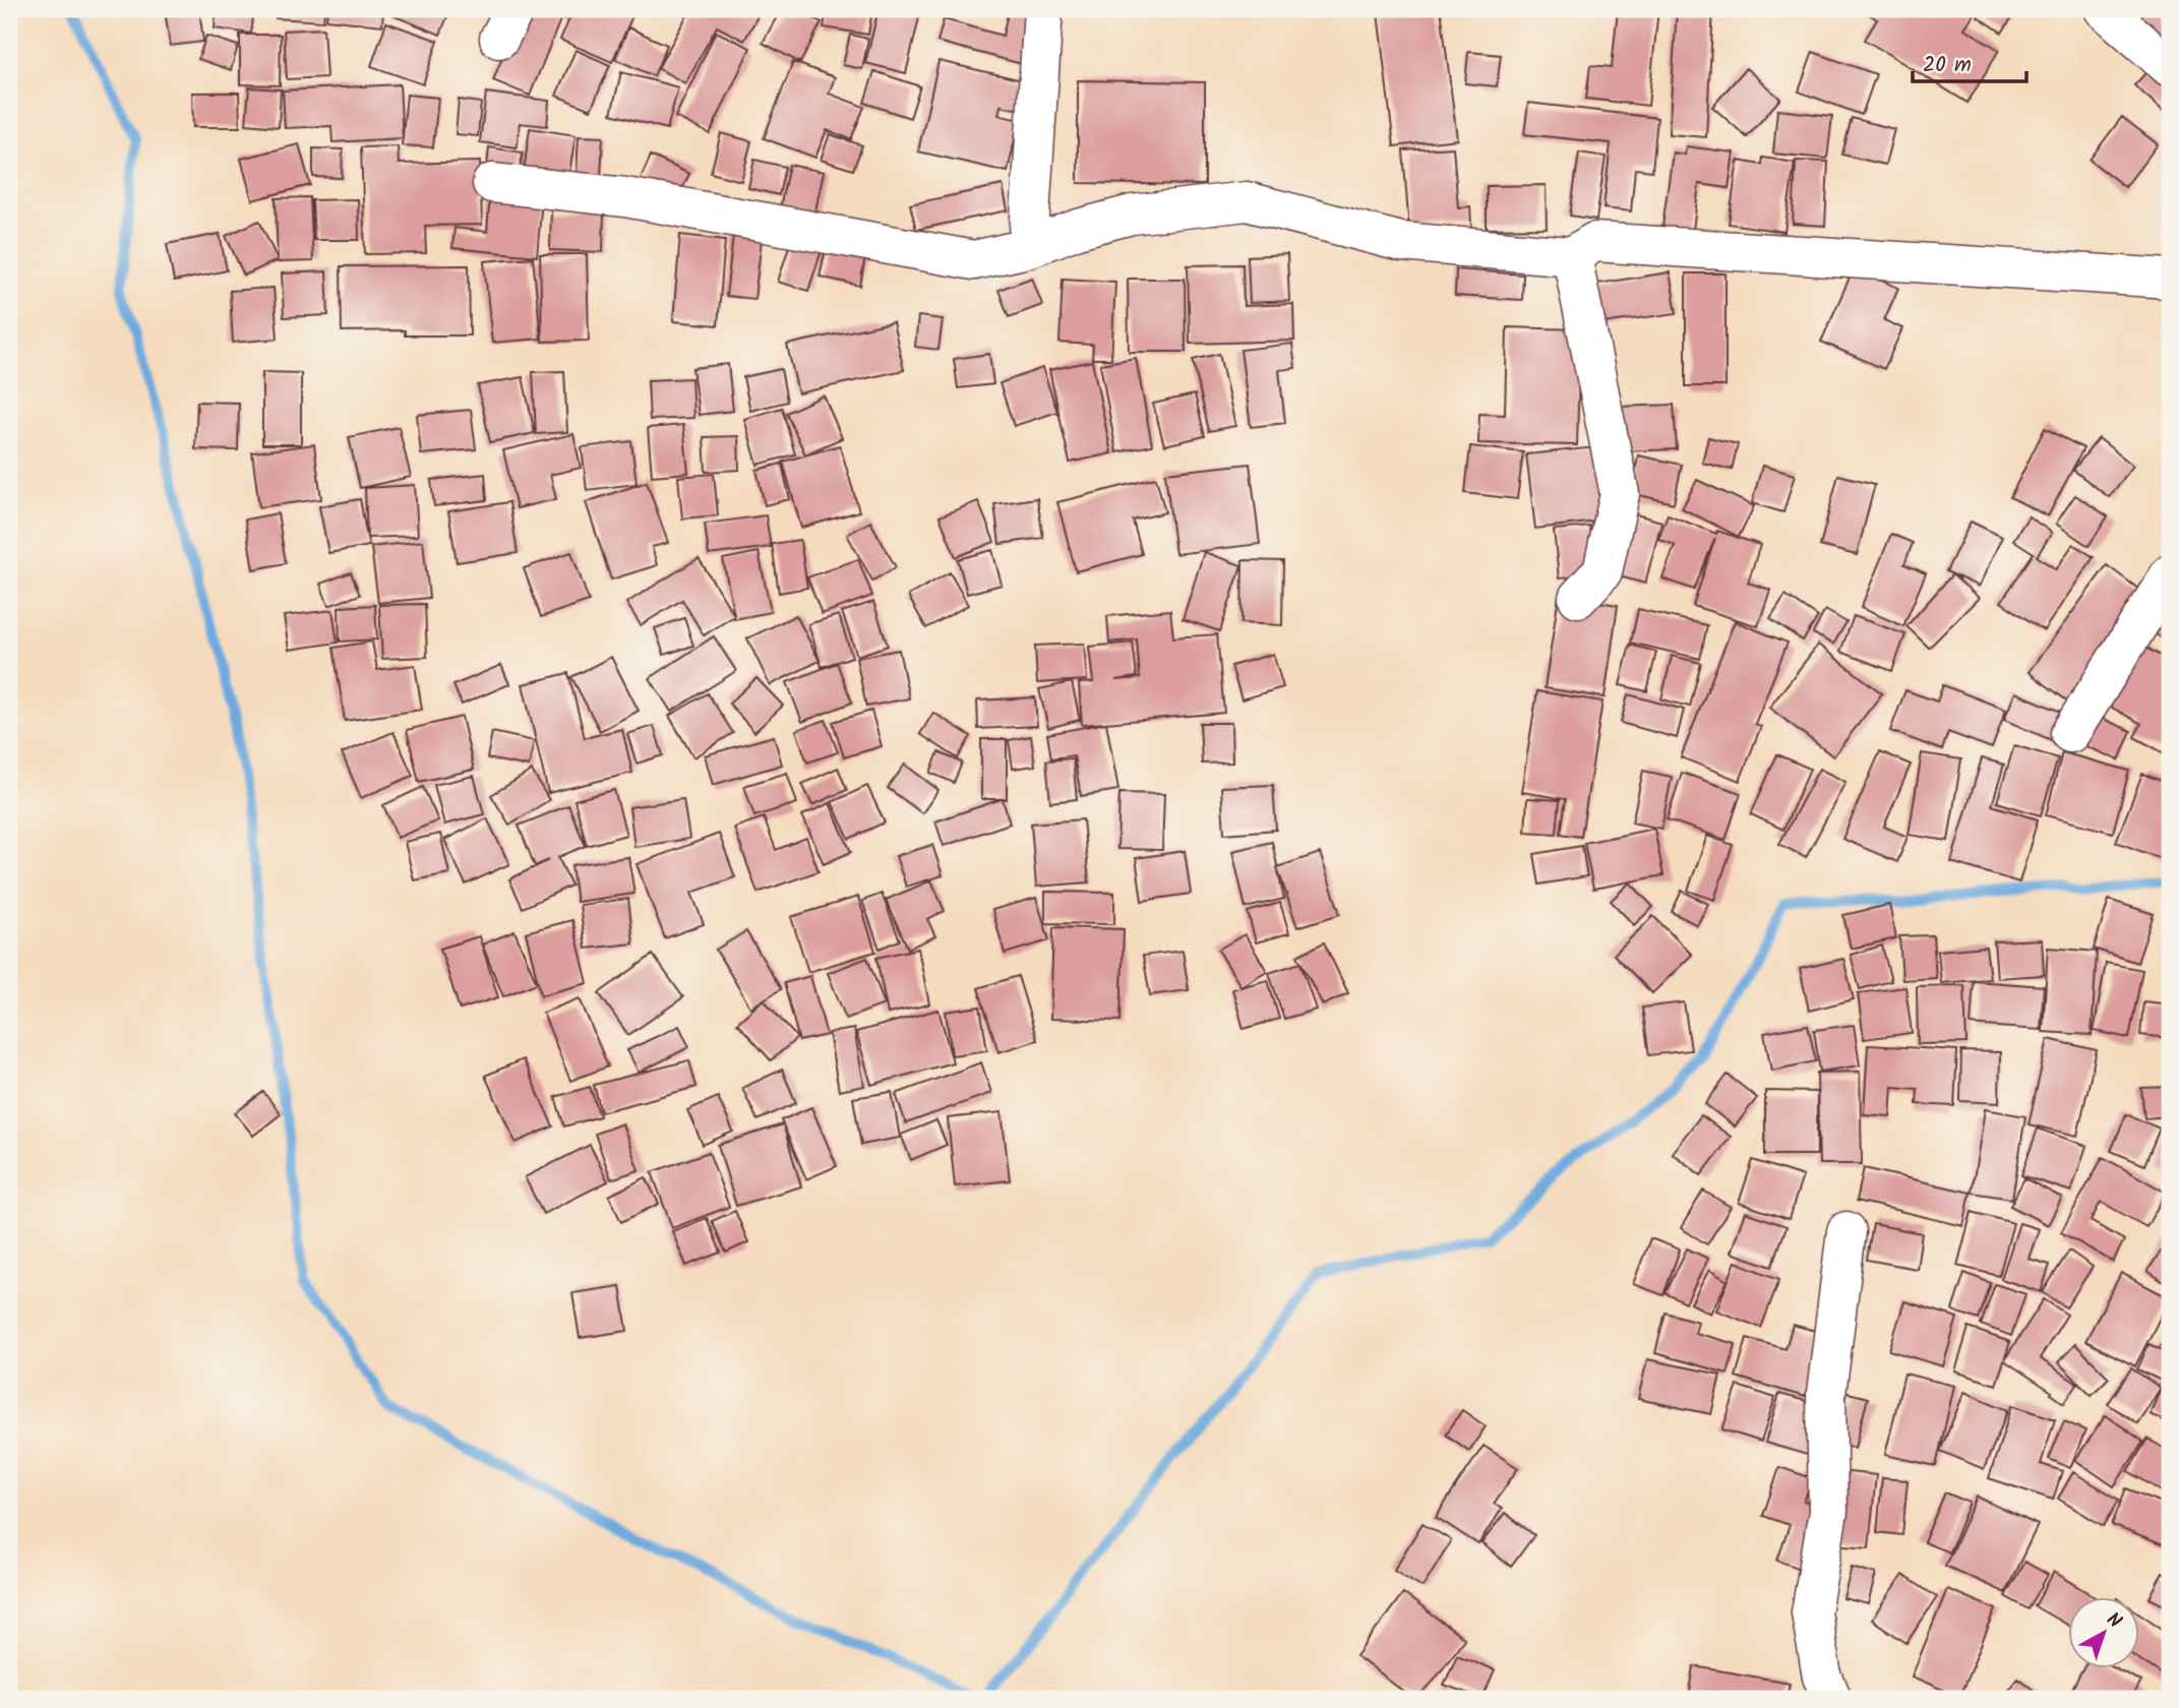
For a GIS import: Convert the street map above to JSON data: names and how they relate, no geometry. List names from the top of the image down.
{
  "scale_bar": "20 m",
  "north": "top right"
}
